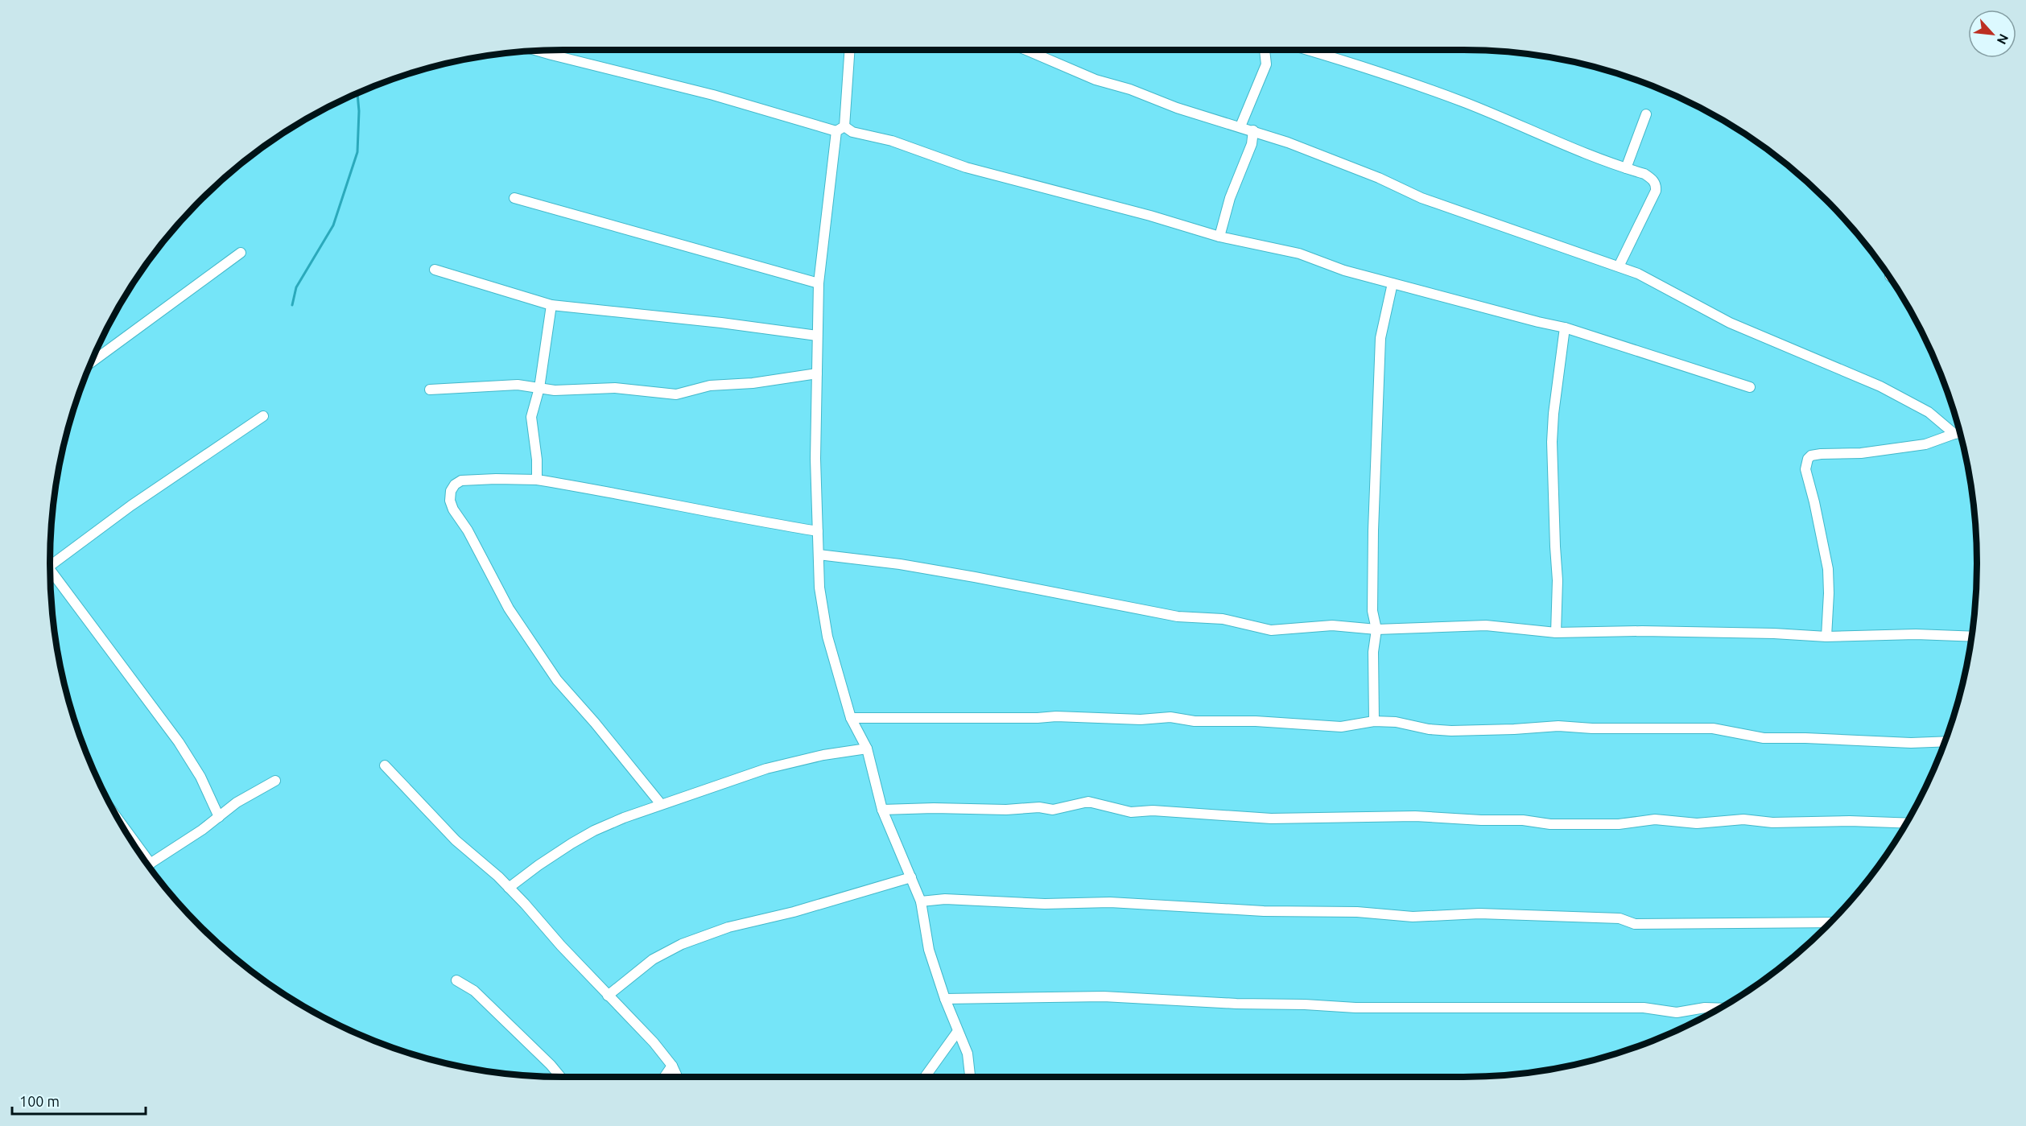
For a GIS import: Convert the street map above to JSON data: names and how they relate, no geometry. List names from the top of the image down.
{
  "scale_bar": "100 m",
  "north": "bottom right"
}
